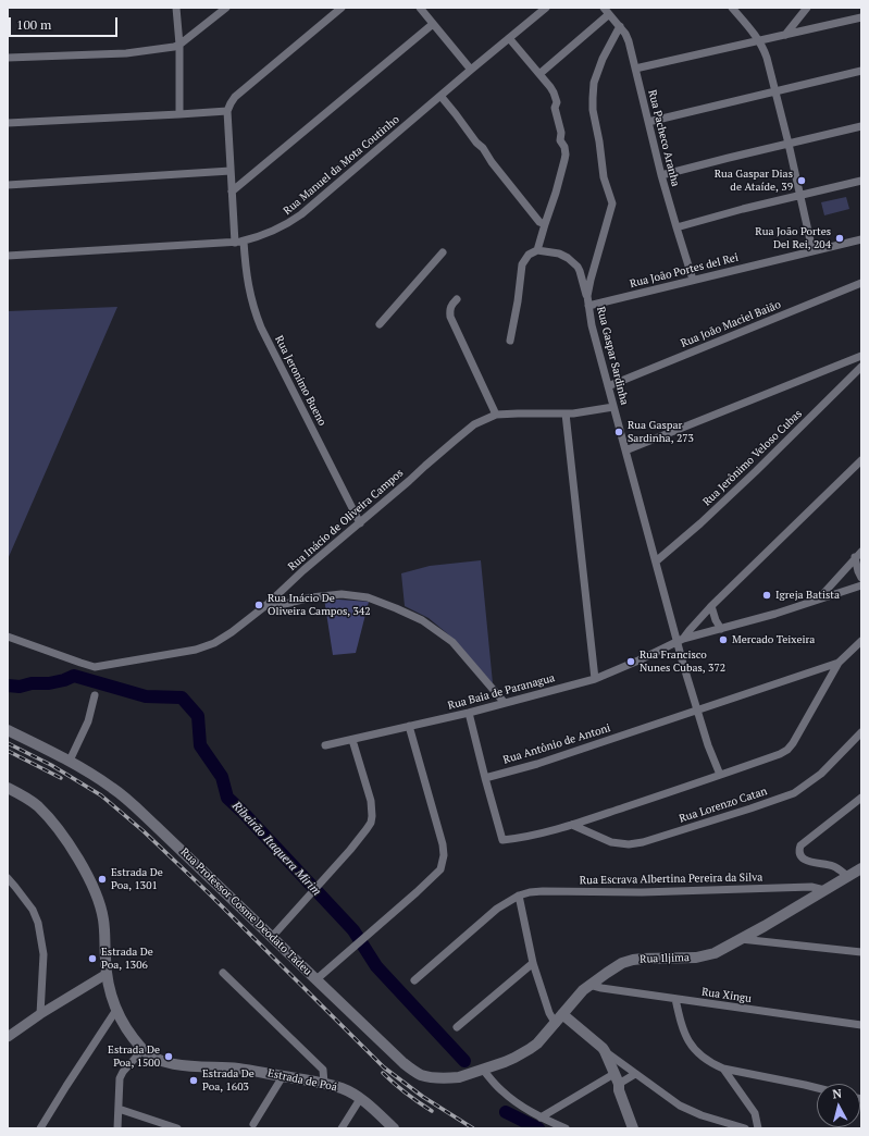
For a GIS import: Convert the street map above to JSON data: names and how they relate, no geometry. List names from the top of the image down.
{
  "streets": {
    "main road": ["Rua Professor Cosme Deodato Tadeu", "Rua Iljima", "Estrada de Poá"],
    "street": [
      "Rua Pacheco Aranha",
      "Rua Manuel da Mota Coutinho",
      "Rua João Portes del Rei",
      "Rua João Maciel Baião",
      "Rua Gaspar Sardinha",
      "Rua Jeronimo Bueno",
      "Rua Jerônimo Veloso Cubas",
      "Rua Inácio de Oliveira Campos",
      "Rua Baia de Paranagua",
      "Rua Antônio de Antoni",
      "Rua Lorenzo Catan",
      "Rua Escrava Albertina Pereira da Silva",
      "Rua Xingu"
    ]
  },
  "crossings": [
    ["Rua Pacheco Aranha", "Rua João Portes del Rei"],
    ["Rua Pacheco Aranha", "Rua Gaspar Sardinha"],
    ["Rua Manuel da Mota Coutinho", "Rua Jeronimo Bueno"],
    ["Rua João Portes del Rei", "Rua Gaspar Sardinha"],
    ["Rua João Maciel Baião", "Rua Gaspar Sardinha"],
    ["Rua Gaspar Sardinha", "Rua Jerônimo Veloso Cubas"],
    ["Rua Gaspar Sardinha", "Rua Inácio de Oliveira Campos"],
    ["Rua Gaspar Sardinha", "Rua Baia de Paranagua"],
    ["Rua Gaspar Sardinha", "Rua Antônio de Antoni"],
    ["Rua Jeronimo Bueno", "Rua Inácio de Oliveira Campos"],
    ["Rua Escrava Albertina Pereira da Silva", "Rua Iljima"],
    ["Rua Professor Cosme Deodato Tadeu", "Rua Iljima"],
    ["Rua Iljima", "Rua Xingu"]
  ],
  "water": ["Ribeirão Itaquera Mirim"],
  "places": [
    "Rua Gaspar Dias de Ataíde, 39",
    "Rua João Portes Del Rei, 204",
    "Rua Gaspar Sardinha, 273",
    "Igreja Batista",
    "Rua Inácio De Oliveira Campos, 342",
    "Mercado Teixeira",
    "Rua Francisco Nunes Cubas, 372",
    "Estrada De Poa, 1301",
    "Estrada De Poa, 1306",
    "Estrada De Poa, 1500",
    "Estrada De Poa, 1603"
  ],
  "scale_bar": "100 m",
  "north": "top"
}
